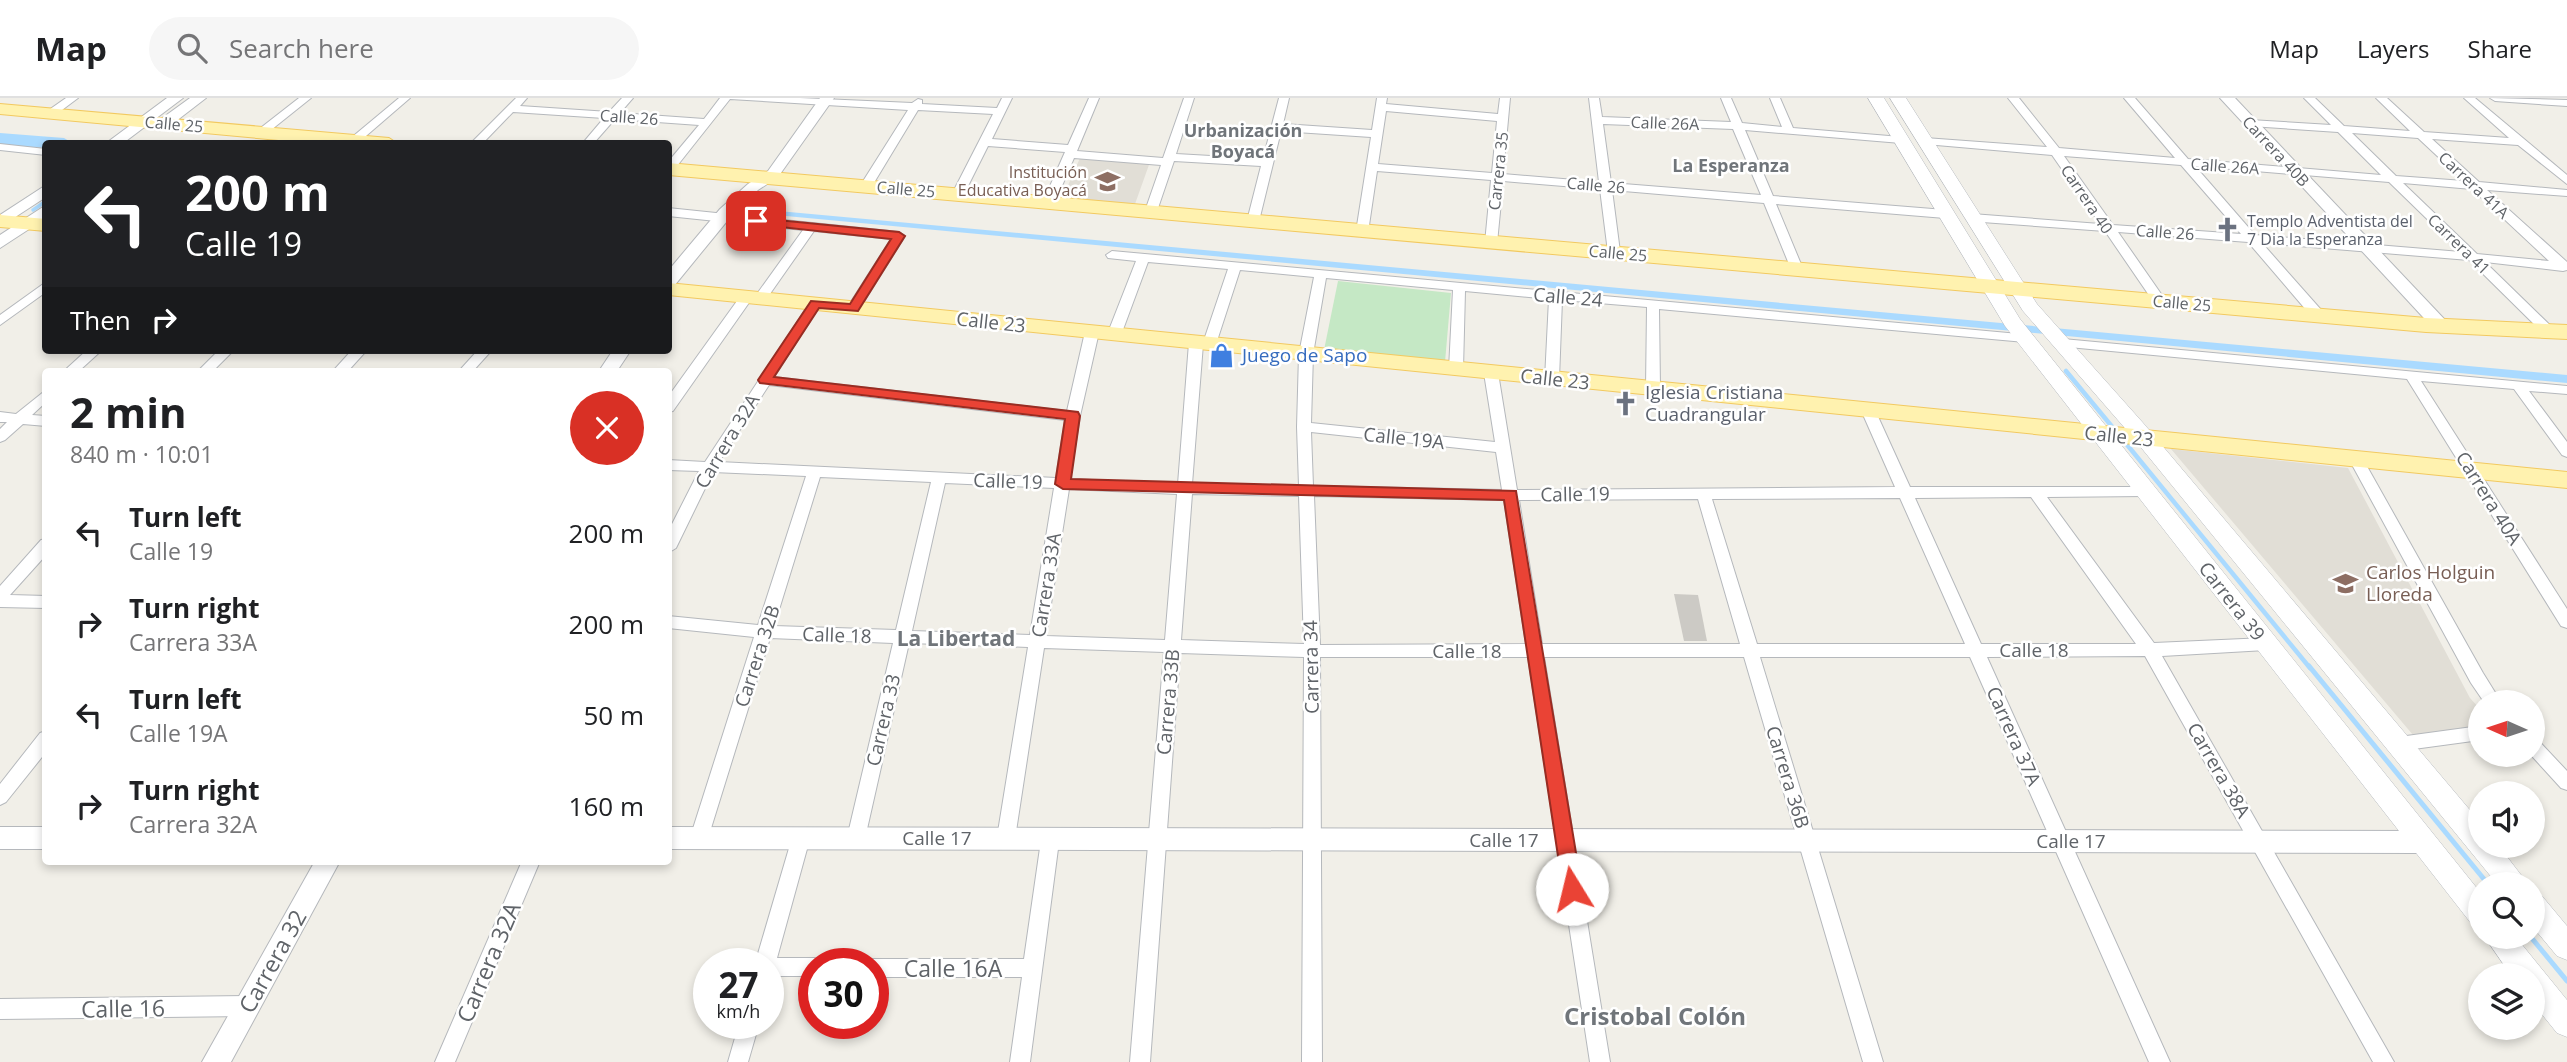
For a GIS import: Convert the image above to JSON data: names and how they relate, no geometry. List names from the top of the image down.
{
  "streets": {
    "main road": ["Calle 25", "Calle 23", "Carrera 39"],
    "street": [
      "Calle 26",
      "Calle 26A",
      "Carrera 40B",
      "Carrera 35",
      "Carrera 41A",
      "Carrera 40",
      "Carrera 41",
      "Calle 24",
      "Calle 19A",
      "Carrera 32A",
      "Calle 19",
      "Carrera 40A",
      "Carrera 33A",
      "Calle 18",
      "Carrera 32B",
      "Carrera 34",
      "Carrera 33B",
      "Carrera 33",
      "Carrera 37A",
      "Carrera 38A",
      "Carrera 36B",
      "Calle 17",
      "Carrera 32",
      "Calle 16A",
      "Calle 16"
    ]
  },
  "crossings": [
    ["Calle 26", "Carrera 40B"],
    ["Calle 26", "Carrera 35"],
    ["Calle 26", "Carrera 41A"],
    ["Calle 26", "Carrera 40"],
    ["Calle 26", "Carrera 41"],
    ["Calle 26", "Carrera 39"],
    ["Calle 26A", "Carrera 40B"],
    ["Calle 26A", "Carrera 41A"],
    ["Calle 26A", "Carrera 40"],
    ["Calle 26A", "Carrera 41"],
    ["Calle 26A", "Carrera 39"],
    ["Calle 25", "Carrera 40B"],
    ["Calle 25", "Carrera 35"],
    ["Calle 25", "Carrera 40"],
    ["Calle 25", "Carrera 41"],
    ["Calle 25", "Carrera 39"],
    ["Calle 24", "Carrera 39"],
    ["Calle 24", "Carrera 34"],
    ["Calle 24", "Carrera 33B"],
    ["Calle 23", "Carrera 32A"],
    ["Calle 23", "Carrera 40A"],
    ["Calle 23", "Carrera 33A"],
    ["Calle 23", "Carrera 39"],
    ["Calle 23", "Carrera 34"],
    ["Calle 23", "Carrera 33B"],
    ["Calle 23", "Carrera 37A"],
    ["Calle 19A", "Carrera 34"],
    ["Carrera 32A", "Calle 19"],
    ["Calle 19", "Carrera 33A"],
    ["Calle 19", "Carrera 39"],
    ["Calle 19", "Carrera 32B"],
    ["Calle 19", "Carrera 34"],
    ["Calle 19", "Carrera 33B"],
    ["Calle 19", "Carrera 33"],
    ["Calle 19", "Carrera 37A"],
    ["Calle 19", "Carrera 38A"],
    ["Calle 19", "Carrera 36B"],
    ["Carrera 33A", "Calle 18"],
    ["Carrera 33A", "Calle 17"],
    ["Carrera 39", "Calle 18"],
    ["Carrera 39", "Calle 17"],
    ["Calle 18", "Carrera 32B"],
    ["Calle 18", "Carrera 34"],
    ["Calle 18", "Carrera 33B"],
    ["Calle 18", "Carrera 33"],
    ["Calle 18", "Carrera 37A"],
    ["Calle 18", "Carrera 38A"],
    ["Calle 18", "Carrera 36B"],
    ["Carrera 32B", "Calle 17"],
    ["Carrera 34", "Calle 17"],
    ["Carrera 33B", "Calle 17"],
    ["Carrera 33", "Calle 17"],
    ["Carrera 37A", "Calle 17"],
    ["Carrera 38A", "Calle 17"],
    ["Carrera 36B", "Calle 17"],
    ["Carrera 32", "Calle 16"]
  ],
  "districts": [
    "Urbanización Boyacá",
    "La Esperanza",
    "La Libertad",
    "Cristobal Colón"
  ],
  "places": {
    "school or university": ["Institución Educativa Boyacá", "Carlos Holguin Lloreda"],
    "church": ["Templo Adventista del 7 Dia la Esperanza", "Iglesia Cristiana Cuadrangular"],
    "shop": ["Juego de Sapo"]
  },
  "north": "left",
  "page": {
    "header": "Map",
    "search": "Search here",
    "nav": ["Map", "Layers", "Share"],
    "turn": ["200 m", "Calle 19"],
    "then": "Then",
    "heading": ["2 min", "840 m · 10:01"],
    "list": [
      {
        "name": "Turn left",
        "note": "Calle 19",
        "value": "200 m"
      },
      {
        "name": "Turn right",
        "note": "Carrera 33A",
        "value": "200 m"
      },
      {
        "name": "Turn left",
        "note": "Calle 19A",
        "value": "50 m"
      },
      {
        "name": "Turn right",
        "note": "Carrera 32A",
        "value": "160 m"
      }
    ],
    "speed": "27 km/h",
    "limit": "30"
  }
}
